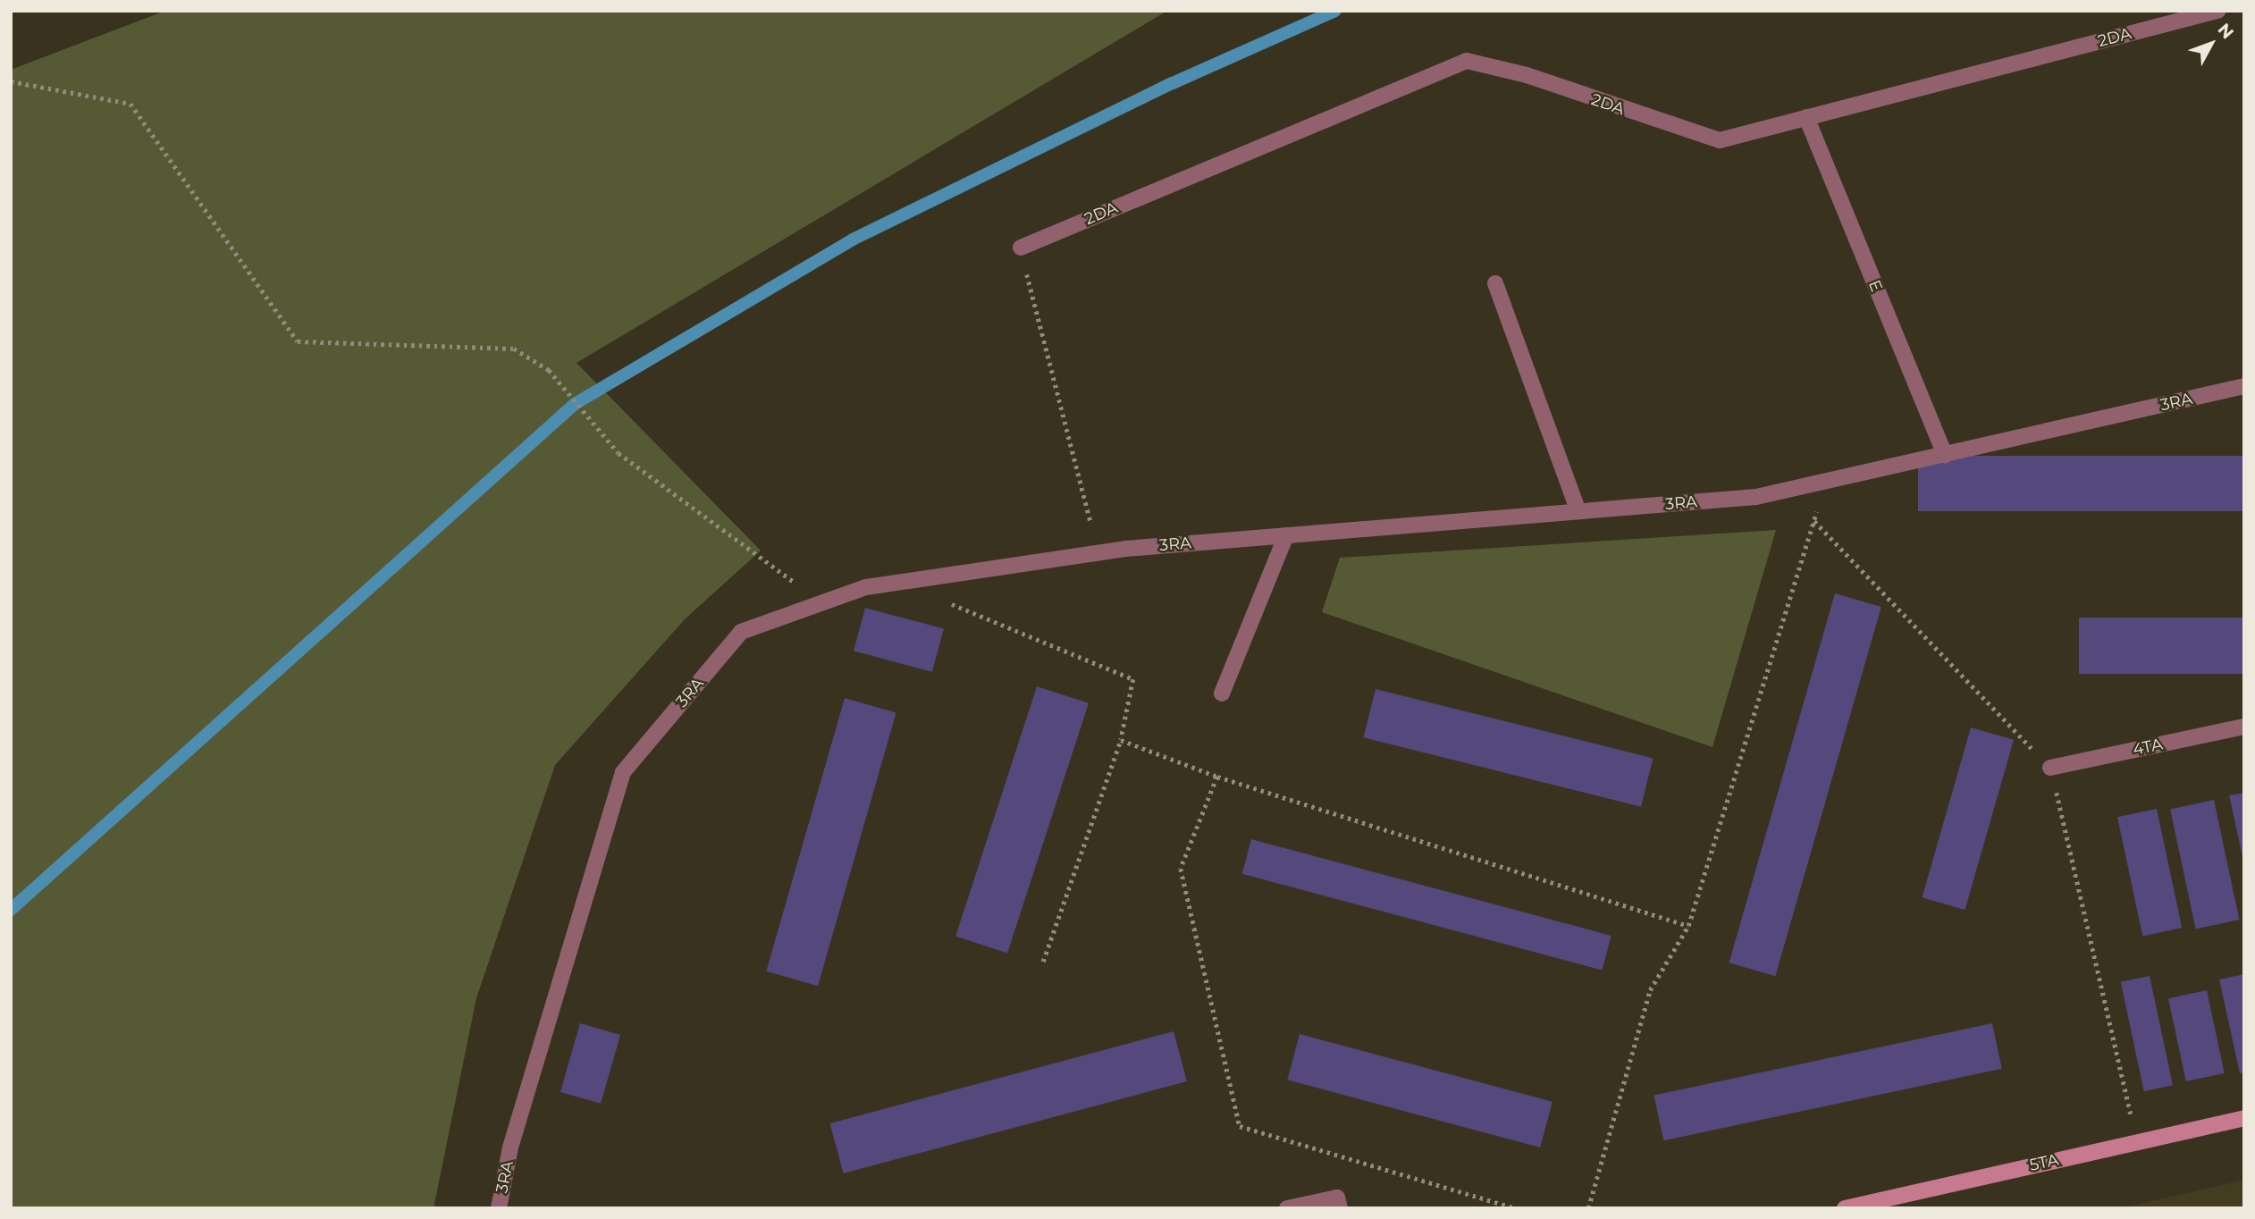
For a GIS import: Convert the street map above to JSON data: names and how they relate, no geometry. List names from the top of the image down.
{
  "streets": {
    "street": [
      "2DA",
      "E",
      "3RA",
      "4TA",
      "5TA"
    ]
  },
  "crossings": [
    ["2DA", "E"],
    ["E", "3RA"]
  ],
  "north": "top right"
}
